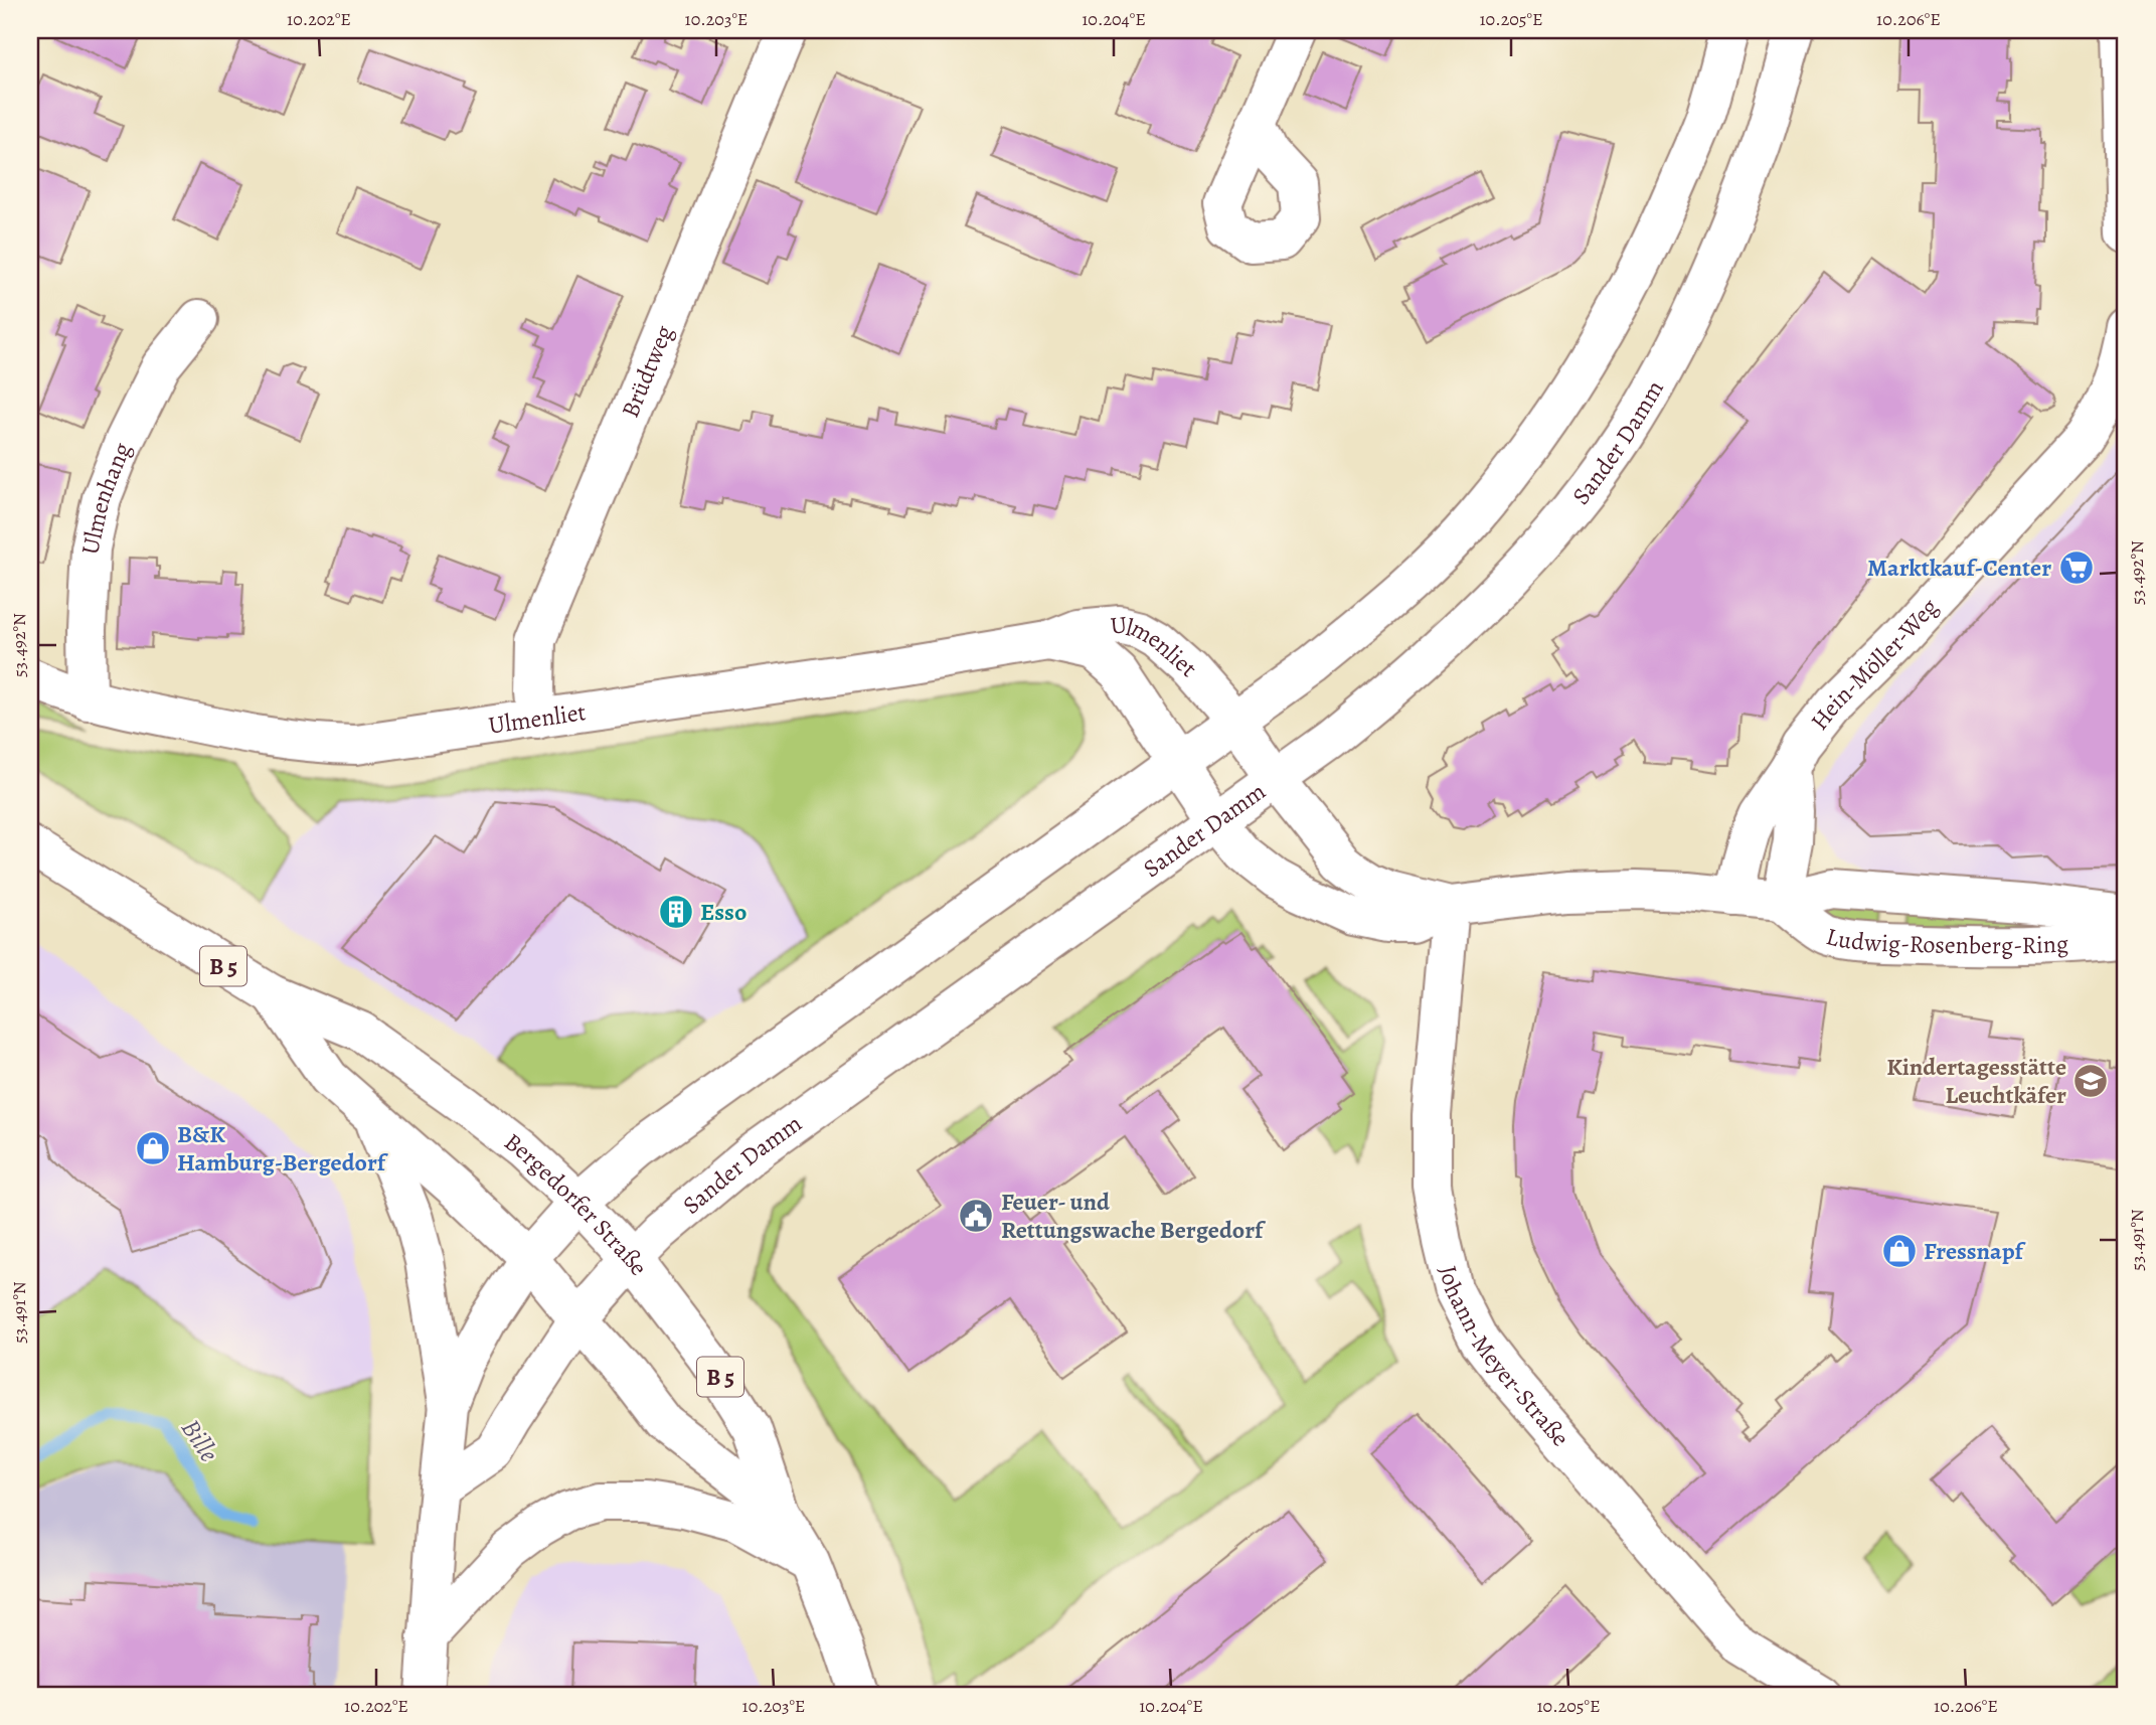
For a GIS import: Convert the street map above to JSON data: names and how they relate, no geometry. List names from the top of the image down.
{
  "streets": {
    "main road": [
      "Brüdtweg",
      "Sander Damm",
      "Ulmenhang",
      "Ulmenliet",
      "Hein-Möller-Weg",
      "Ludwig-Rosenberg-Ring",
      "B 5",
      "Bergedorfer Straße",
      "Johann-Meyer-Straße"
    ]
  },
  "crossings": [
    ["Brüdtweg", "Ulmenliet"],
    ["Sander Damm", "Ludwig-Rosenberg-Ring"],
    ["Sander Damm", "Bergedorfer Straße"],
    ["Ulmenhang", "Ulmenliet"],
    ["Ulmenliet", "Ludwig-Rosenberg-Ring"],
    ["Hein-Möller-Weg", "Ludwig-Rosenberg-Ring"],
    ["Ludwig-Rosenberg-Ring", "Johann-Meyer-Straße"]
  ],
  "water": ["Bille"],
  "places": {
    "supermarket": ["Marktkauf-Center"],
    "building": ["Esso"],
    "school or university": ["Kindertagesstätte Leuchtkäfer"],
    "shop": ["B&K Hamburg-Bergedorf", "Fressnapf"],
    "public building": ["Feuer- und Rettungswache Bergedorf"]
  },
  "coordinates": [
    "10.202°E",
    "10.203°E",
    "10.204°E",
    "10.205°E",
    "10.206°E",
    "53.492°N",
    "53.491°N"
  ]
}
